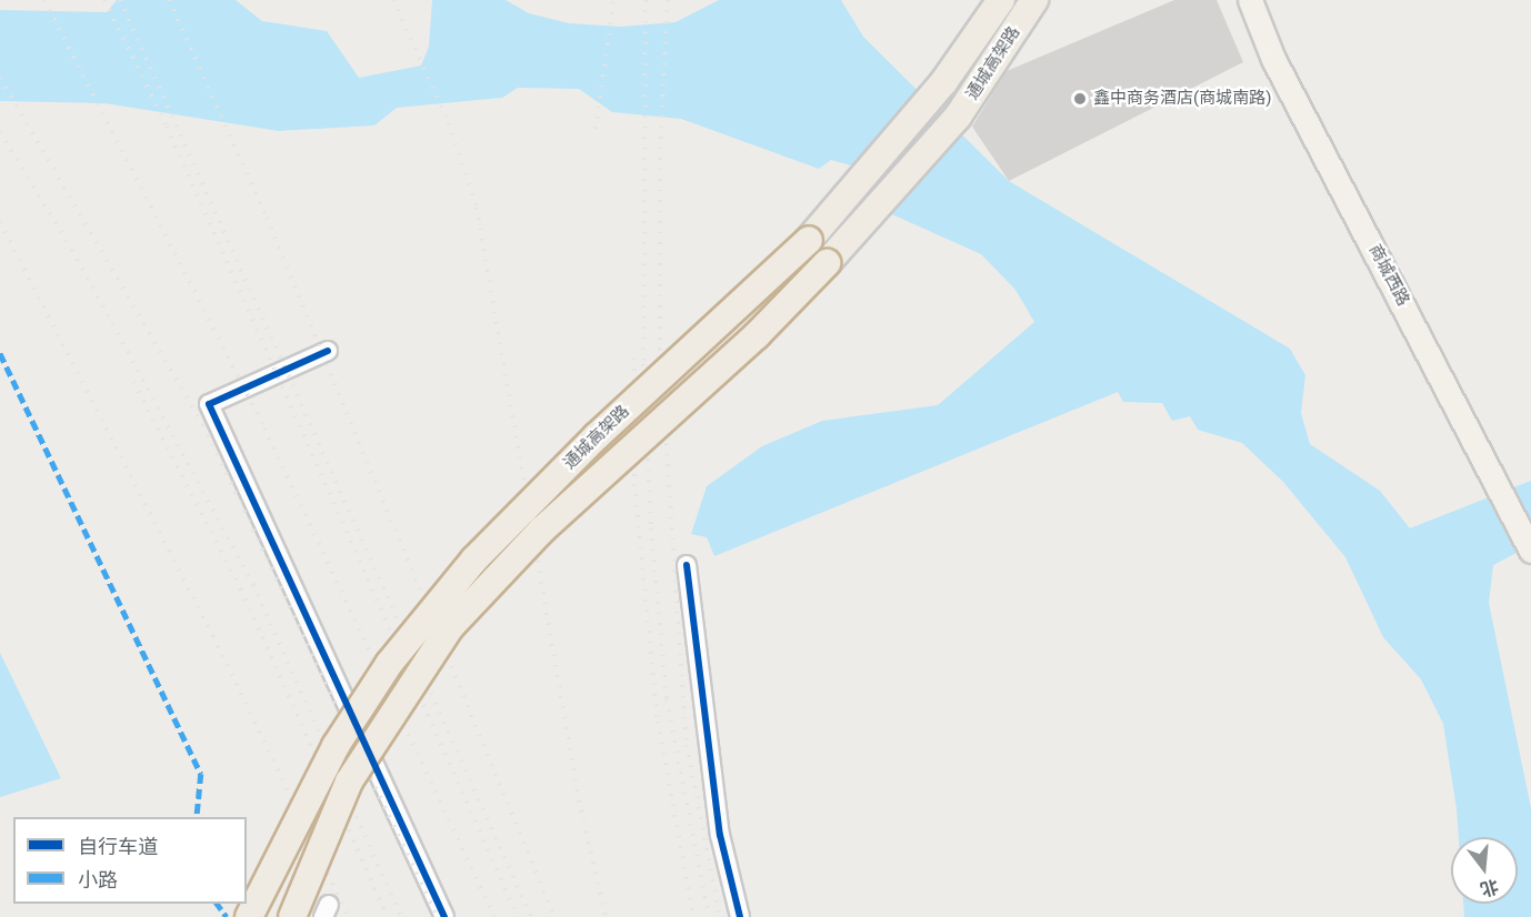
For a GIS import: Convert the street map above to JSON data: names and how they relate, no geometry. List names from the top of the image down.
{
  "streets": {
    "highway": ["通城高架路"],
    "main road": ["商城西路"]
  },
  "places": ["鑫中商务酒店(商城南路)"],
  "legend": ["自行车道", "小路"],
  "north": "bottom"
}
